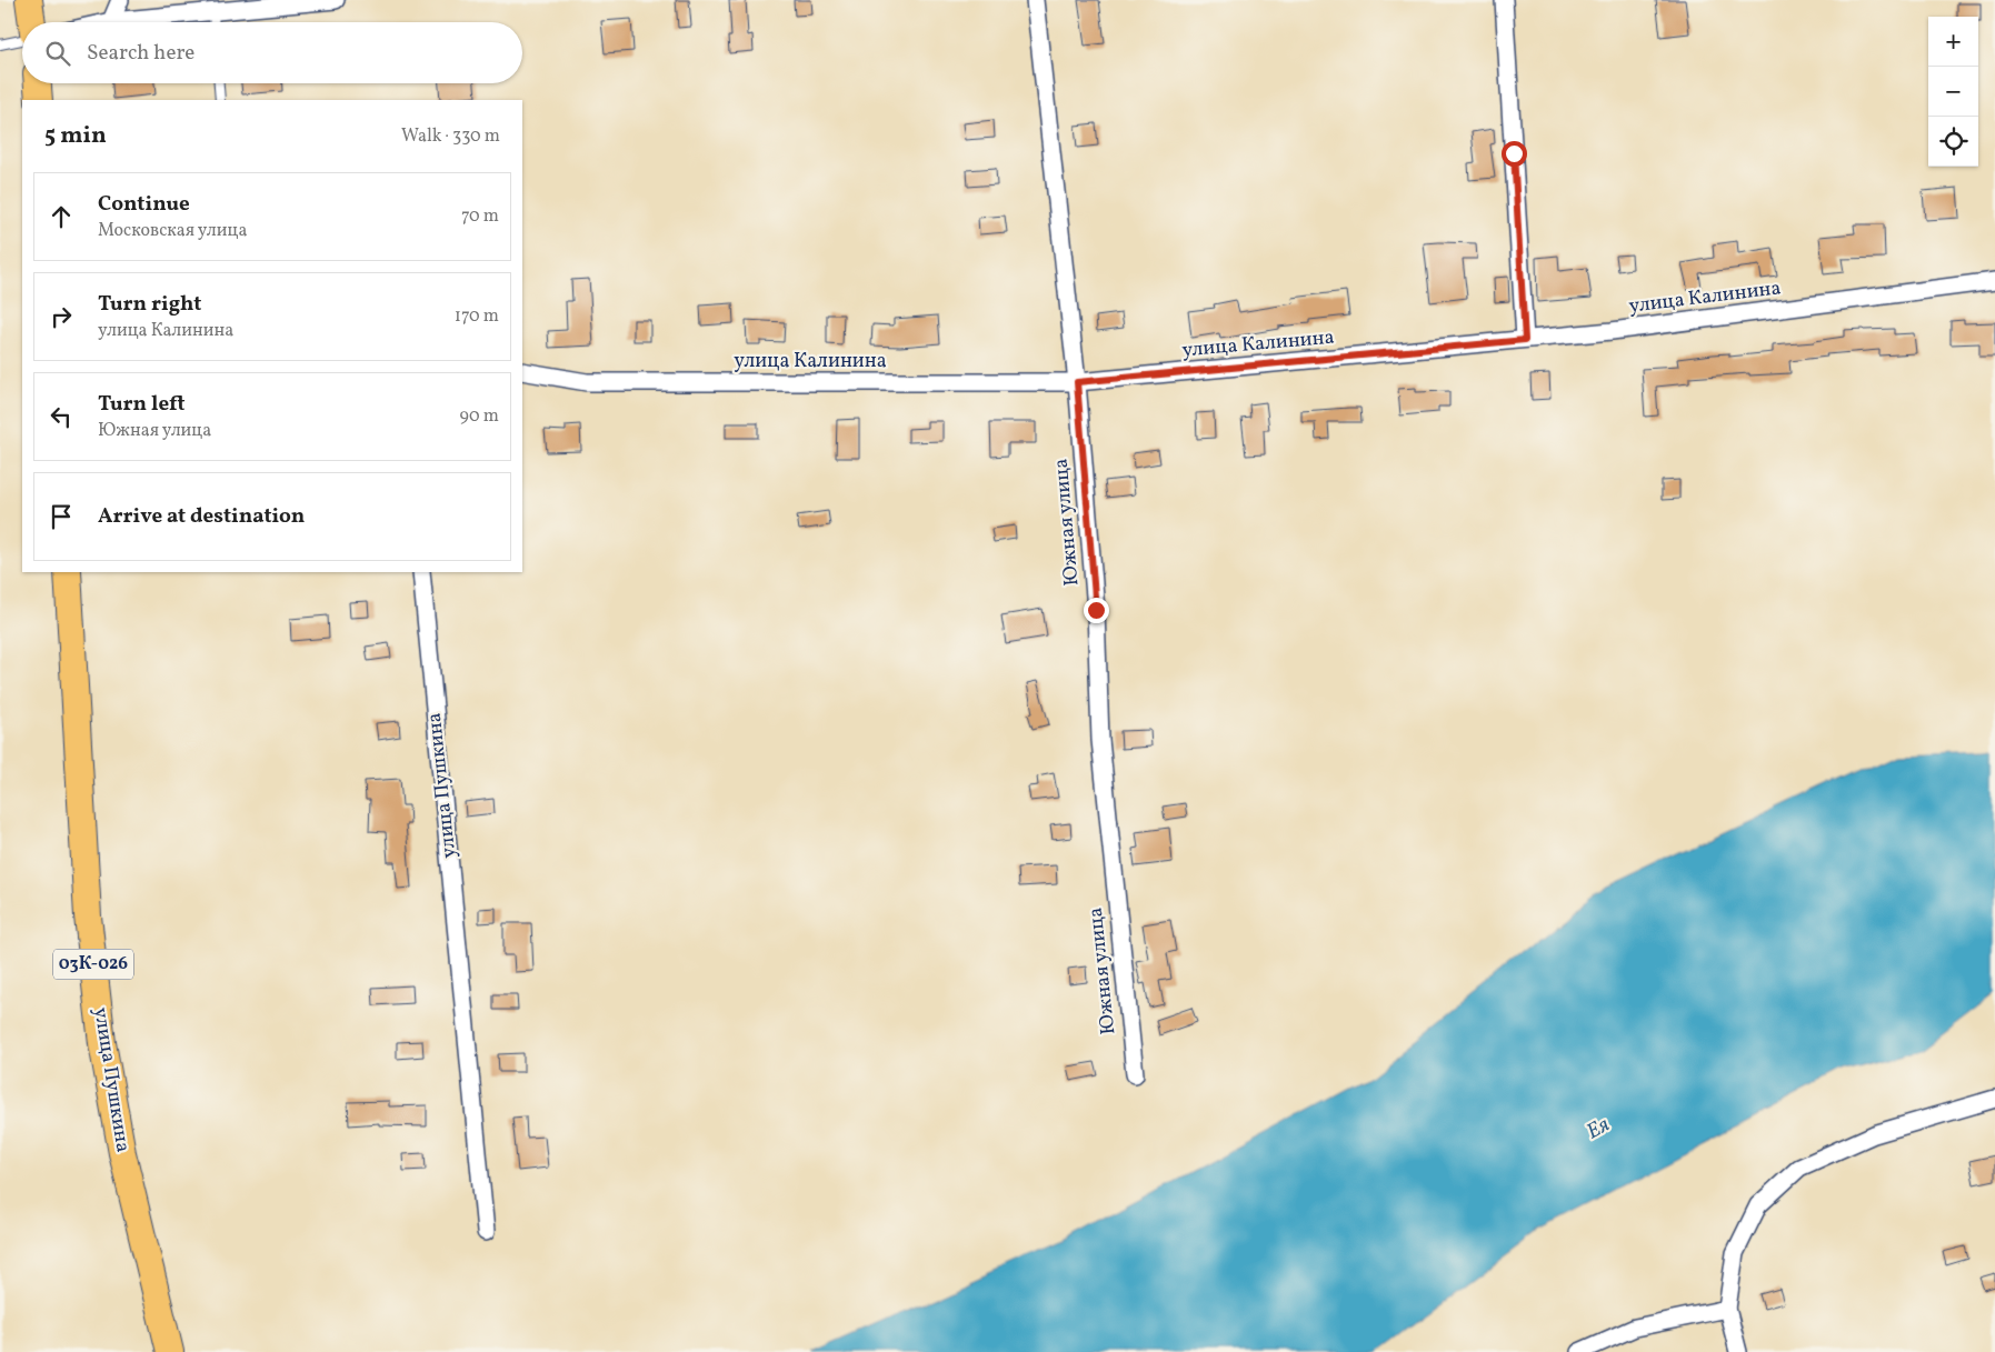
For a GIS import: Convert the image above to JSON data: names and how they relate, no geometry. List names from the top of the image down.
{
  "streets": {
    "main road": ["улица Пушкина", "03К-026"],
    "street": ["улица Калинина", "Южная улица"]
  },
  "crossings": [
    ["улица Калинина", "Южная улица"]
  ],
  "water": ["Ея"],
  "page": {
    "map_buttons": ["+", "−"],
    "search": "Search here",
    "heading": ["5 min", "Walk · 330 m"],
    "list": [
      ["Continue", "Московская улица", "70 m"],
      ["Turn right", "улица Калинина", "170 m"],
      ["Turn left", "Южная улица", "90 m"],
      "Arrive at destination"
    ]
  }
}
